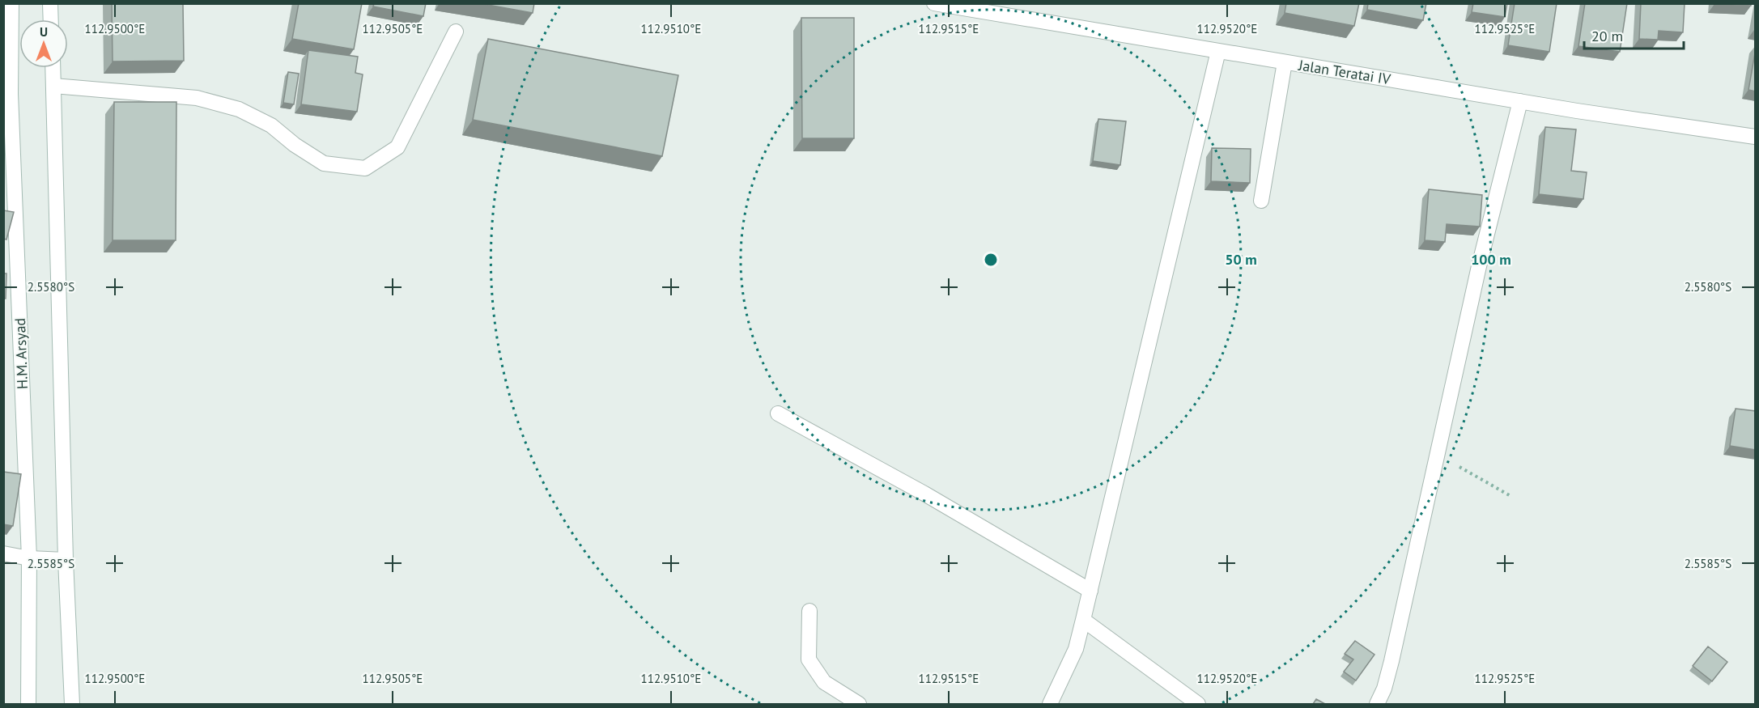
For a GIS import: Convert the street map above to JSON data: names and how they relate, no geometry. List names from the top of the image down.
{
  "streets": {
    "street": ["Jalan Teratai IV", "H.M. Arsyad"]
  },
  "scale_bar": "20 m",
  "north": "top",
  "coordinates": [
    "112.9500°E",
    "112.9505°E",
    "112.9510°E",
    "112.9515°E",
    "112.9520°E",
    "112.9525°E",
    "2.5580°S",
    "2.5585°S"
  ],
  "rings": ["50 m", "100 m"]
}
